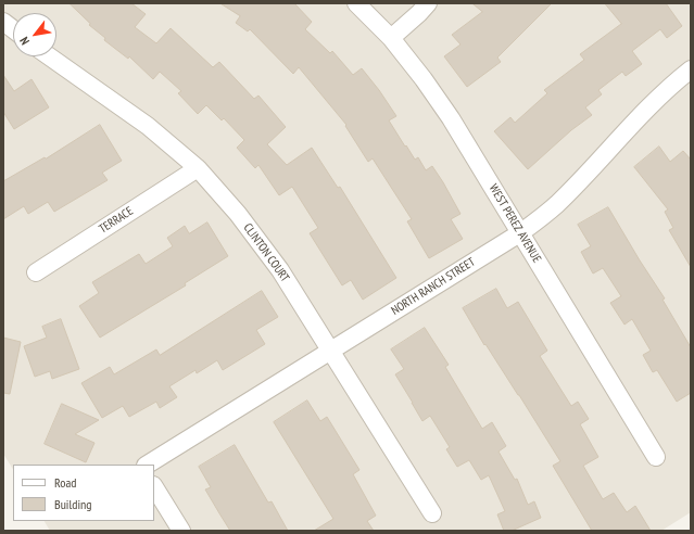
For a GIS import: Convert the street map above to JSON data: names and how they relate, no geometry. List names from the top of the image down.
{
  "streets": {
    "street": [
      "TERRACE",
      "WEST PEREZ AVENUE",
      "CLINTON COURT",
      "NORTH RANCH STREET"
    ]
  },
  "crossings": [
    ["TERRACE", "CLINTON COURT"],
    ["WEST PEREZ AVENUE", "NORTH RANCH STREET"],
    ["CLINTON COURT", "NORTH RANCH STREET"]
  ],
  "legend": ["Road", "Building"],
  "north": "bottom left"
}
